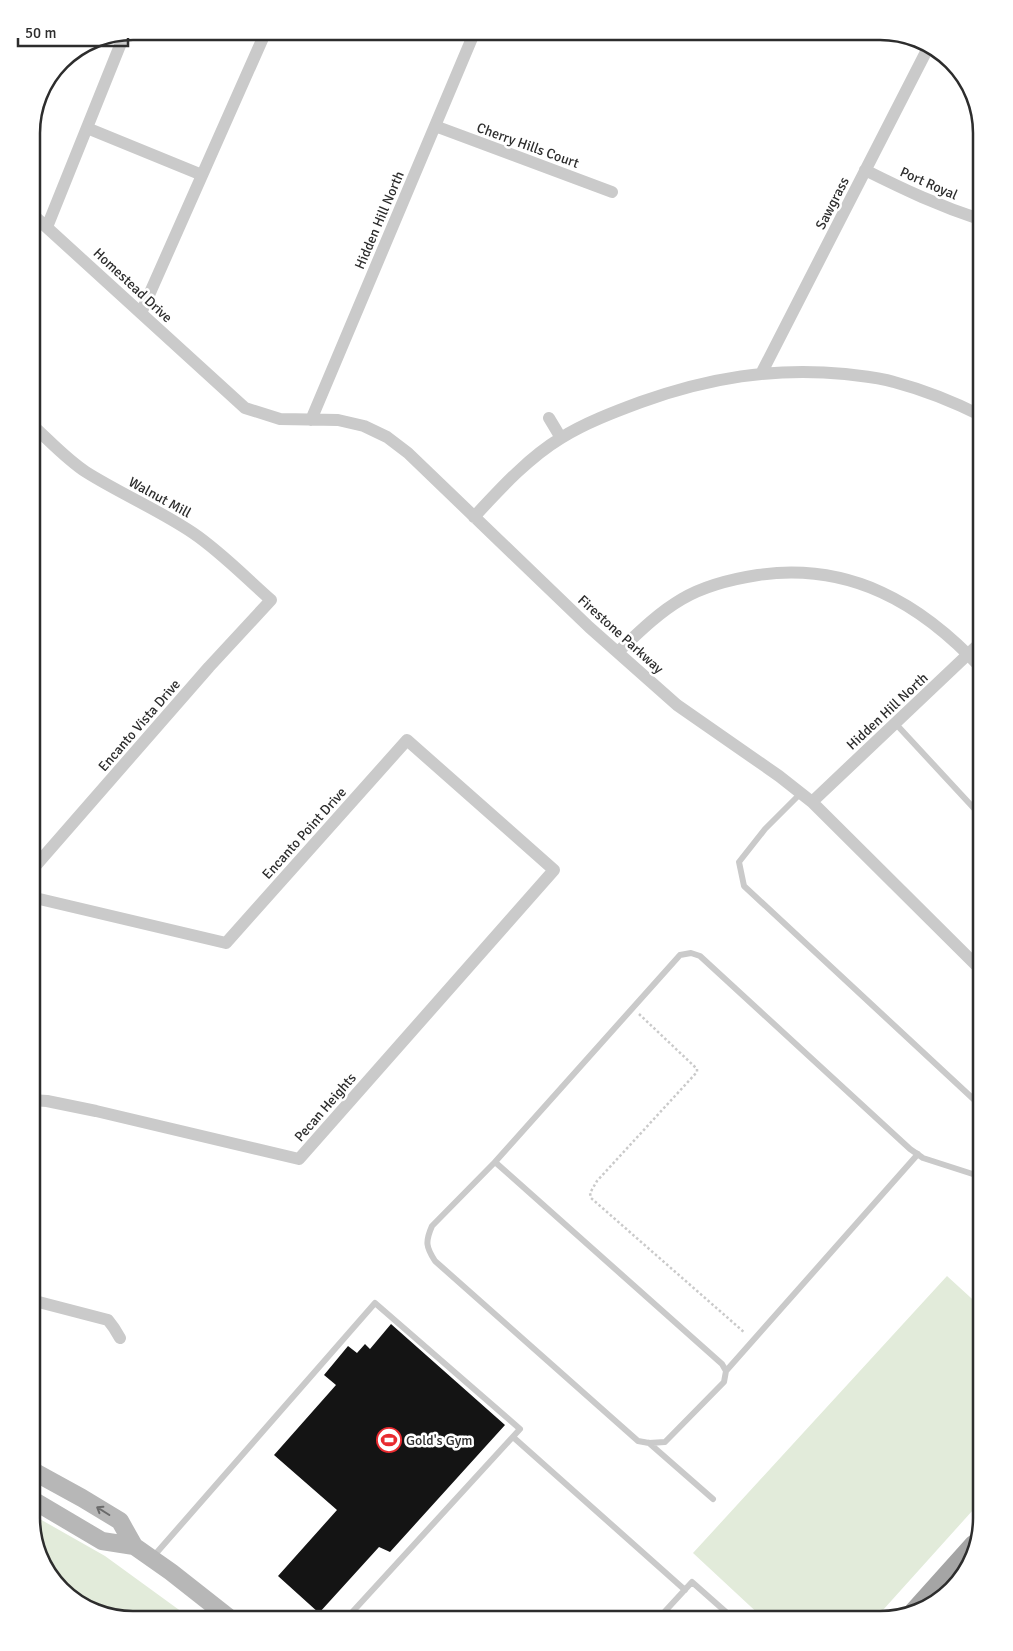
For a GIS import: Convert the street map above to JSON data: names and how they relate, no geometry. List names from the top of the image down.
{
  "streets": {
    "street": [
      "Cherry Hills Court",
      "Port Royal",
      "Sawgrass",
      "Hidden Hill North",
      "Homestead Drive",
      "Walnut Mill",
      "Firestone Parkway",
      "Encanto Vista Drive",
      "Encanto Point Drive",
      "Pecan Heights"
    ]
  },
  "crossings": [
    ["Cherry Hills Court", "Hidden Hill North"],
    ["Port Royal", "Sawgrass"],
    ["Hidden Hill North", "Firestone Parkway"],
    ["Homestead Drive", "Firestone Parkway"],
    ["Walnut Mill", "Encanto Vista Drive"],
    ["Encanto Point Drive", "Pecan Heights"]
  ],
  "places": {
    "sports": ["Gold's Gym"]
  },
  "scale_bar": "50 m"
}
